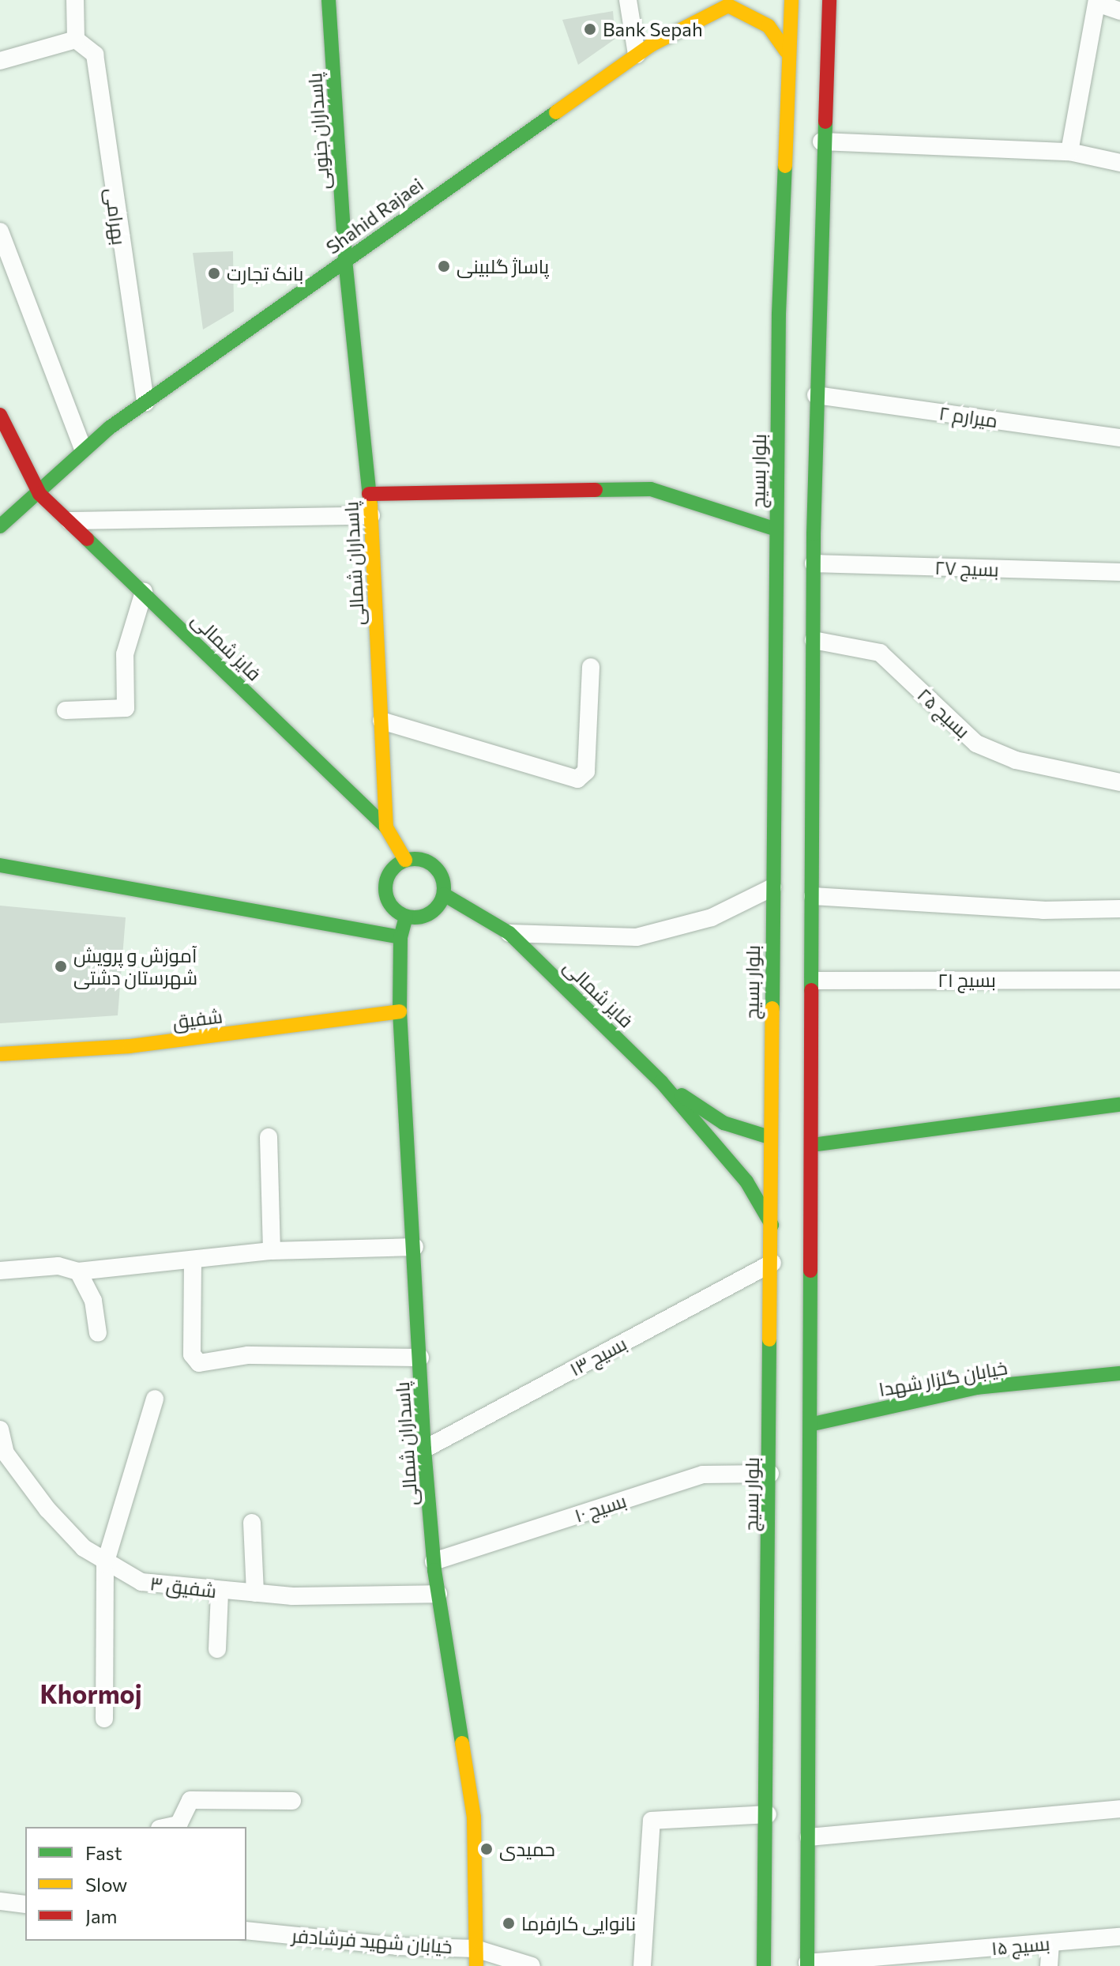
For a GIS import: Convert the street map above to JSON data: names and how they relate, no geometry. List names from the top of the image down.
{
  "streets": {
    "main road": [
      "پاسداران جنوبی",
      "Shahid Rajaei",
      "بلوار بسیج",
      "پاسداران شمالی",
      "فایز شمالی",
      "شفیق",
      "خیابان گلزار شهدا"
    ],
    "street": [
      "بهرامی",
      "میرارم ۲",
      "بسیج ۲۷",
      "بسیج ۲۵",
      "بسیج ۲۱",
      "بسیج ۱۳",
      "بسیج ۱۰",
      "شفیق ۳",
      "خیابان شهید فرشادفر",
      "بسیج ۱۵"
    ]
  },
  "crossings": [
    ["پاسداران جنوبی", "Shahid Rajaei"],
    ["پاسداران جنوبی", "پاسداران شمالی"],
    ["Shahid Rajaei", "بهرامی"],
    ["Shahid Rajaei", "بلوار بسیج"],
    ["Shahid Rajaei", "پاسداران شمالی"],
    ["Shahid Rajaei", "فایز شمالی"],
    ["بلوار بسیج", "فایز شمالی"],
    ["بلوار بسیج", "بسیج ۱۳"],
    ["بلوار بسیج", "بسیج ۱۰"],
    ["پاسداران شمالی", "فایز شمالی"],
    ["پاسداران شمالی", "شفیق"],
    ["پاسداران شمالی", "بسیج ۱۳"],
    ["پاسداران شمالی", "بسیج ۱۰"],
    ["پاسداران شمالی", "شفیق ۳"],
    ["پاسداران شمالی", "خیابان شهید فرشادفر"]
  ],
  "districts": ["Khormoj"],
  "places": [
    "Bank Sepah",
    "پاساژ گلبینی",
    "بانک تجارت",
    "آموزش و پرویش شهرستان دشتی",
    "حمیدی",
    "نانوایی کارفرما"
  ],
  "legend": ["Fast", "Slow", "Jam"]
}
